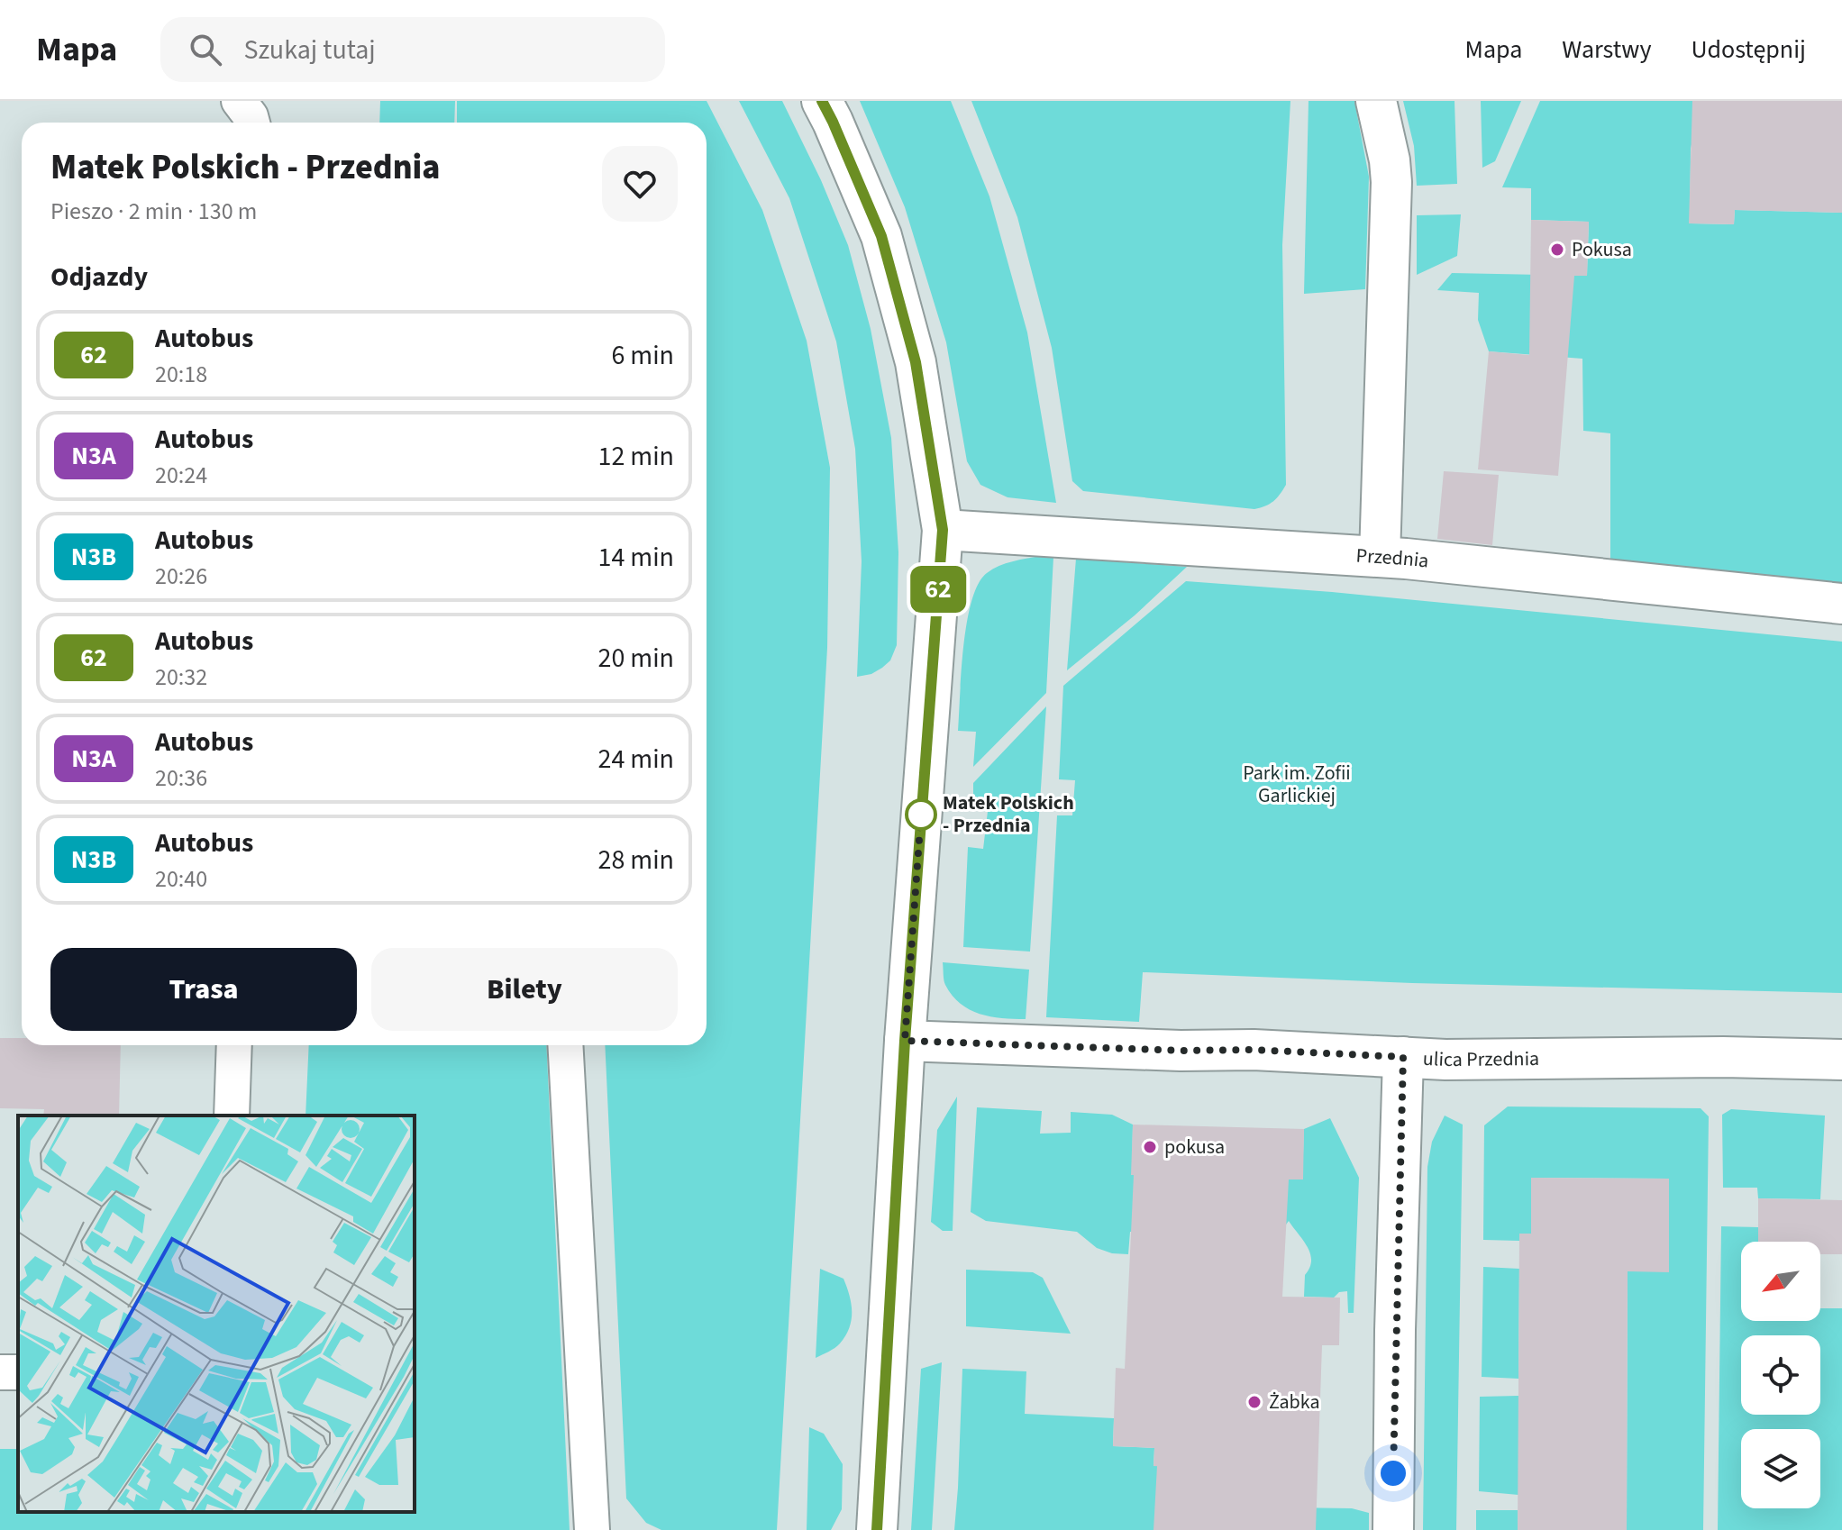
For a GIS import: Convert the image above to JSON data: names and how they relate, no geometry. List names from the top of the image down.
{
  "streets": {
    "street": ["Przednia", "ulica Przednia"]
  },
  "parks": ["Park im. Zofii Garlickiej"],
  "places": [
    "Pokusa",
    "Matek Polskich - Przednia",
    "pokusa",
    "Żabka"
  ],
  "lines": ["bus line 62"],
  "north": "bottom left",
  "page": {
    "header": "Mapa",
    "search": "Szukaj tutaj",
    "nav": ["Mapa", "Warstwy", "Udostępnij"],
    "on_map": "62",
    "heading": [
      ["Matek Polskich - Przednia", "Pieszo · 2 min · 130 m"],
      "Odjazdy"
    ],
    "list": [
      {
        "mark": "62",
        "name": "Autobus",
        "note": "20:18",
        "value": "6 min"
      },
      {
        "mark": "N3A",
        "name": "Autobus",
        "note": "20:24",
        "value": "12 min"
      },
      {
        "mark": "N3B",
        "name": "Autobus",
        "note": "20:26",
        "value": "14 min"
      },
      {
        "mark": "62",
        "name": "Autobus",
        "note": "20:32",
        "value": "20 min"
      },
      {
        "mark": "N3A",
        "name": "Autobus",
        "note": "20:36",
        "value": "24 min"
      },
      {
        "mark": "N3B",
        "name": "Autobus",
        "note": "20:40",
        "value": "28 min"
      }
    ],
    "buttons": ["Trasa", "Bilety"]
  }
}
